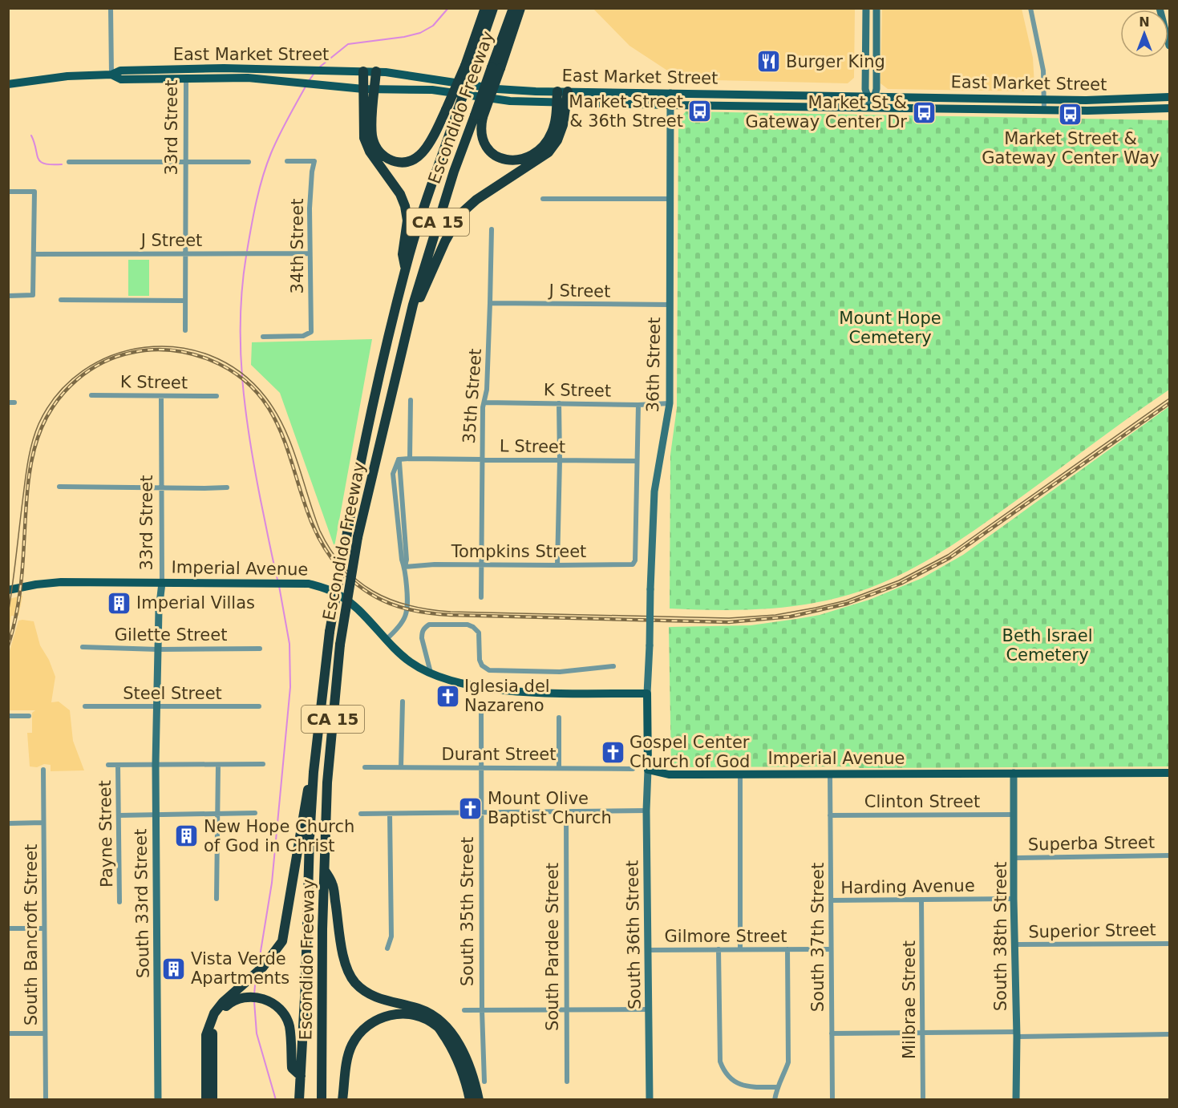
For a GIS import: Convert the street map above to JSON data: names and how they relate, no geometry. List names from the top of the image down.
{
  "streets": {
    "highway": ["Escondido Freeway", "CA 15"],
    "main road": ["East Market Street", "Imperial Avenue"],
    "street": [
      "33rd Street",
      "J Street",
      "34th Street",
      "36th Street",
      "K Street",
      "35th Street",
      "L Street",
      "Tompkins Street",
      "Gilette Street",
      "Steel Street",
      "Durant Street",
      "Clinton Street",
      "Payne Street",
      "Superba Street",
      "Harding Avenue",
      "South 33rd Street",
      "South 35th Street",
      "Superior Street",
      "South Bancroft Street",
      "South 36th Street",
      "Gilmore Street",
      "South 38th Street",
      "South 37th Street",
      "South Pardee Street",
      "Milbrae Street"
    ]
  },
  "crossings": [
    ["East Market Street", "33rd Street"],
    ["East Market Street", "36th Street"],
    ["33rd Street", "J Street"],
    ["33rd Street", "K Street"],
    ["33rd Street", "Imperial Avenue"],
    ["33rd Street", "Gilette Street"],
    ["33rd Street", "Steel Street"],
    ["33rd Street", "South 33rd Street"],
    ["J Street", "34th Street"],
    ["J Street", "36th Street"],
    ["J Street", "35th Street"],
    ["36th Street", "K Street"],
    ["36th Street", "L Street"],
    ["36th Street", "Tompkins Street"],
    ["36th Street", "Imperial Avenue"],
    ["K Street", "35th Street"],
    ["35th Street", "L Street"],
    ["35th Street", "Tompkins Street"],
    ["L Street", "Tompkins Street"],
    ["Imperial Avenue", "South 36th Street"],
    ["Imperial Avenue", "South 38th Street"],
    ["Imperial Avenue", "South 37th Street"],
    ["Steel Street", "South 33rd Street"],
    ["Durant Street", "South 35th Street"],
    ["Clinton Street", "South 38th Street"],
    ["Clinton Street", "South 37th Street"],
    ["Superba Street", "South 38th Street"],
    ["Harding Avenue", "South 38th Street"],
    ["Harding Avenue", "South 37th Street"],
    ["Harding Avenue", "Milbrae Street"],
    ["Superior Street", "South 38th Street"],
    ["South 36th Street", "Gilmore Street"],
    ["Gilmore Street", "South 37th Street"]
  ],
  "parks": ["Mount Hope Cemetery", "Beth Israel Cemetery"],
  "places": {
    "restaurant": ["Burger King"],
    "bus stop": ["Market Street & 36th Street", "Market St & Gateway Center Dr", "Market Street & Gateway Center Way"],
    "building": ["Imperial Villas", "New Hope Church of God in Christ", "Vista Verde Apartments"],
    "church": ["Iglesia del Nazareno", "Gospel Center Church of God", "Mount Olive Baptist Church"]
  },
  "north": "top"
}
